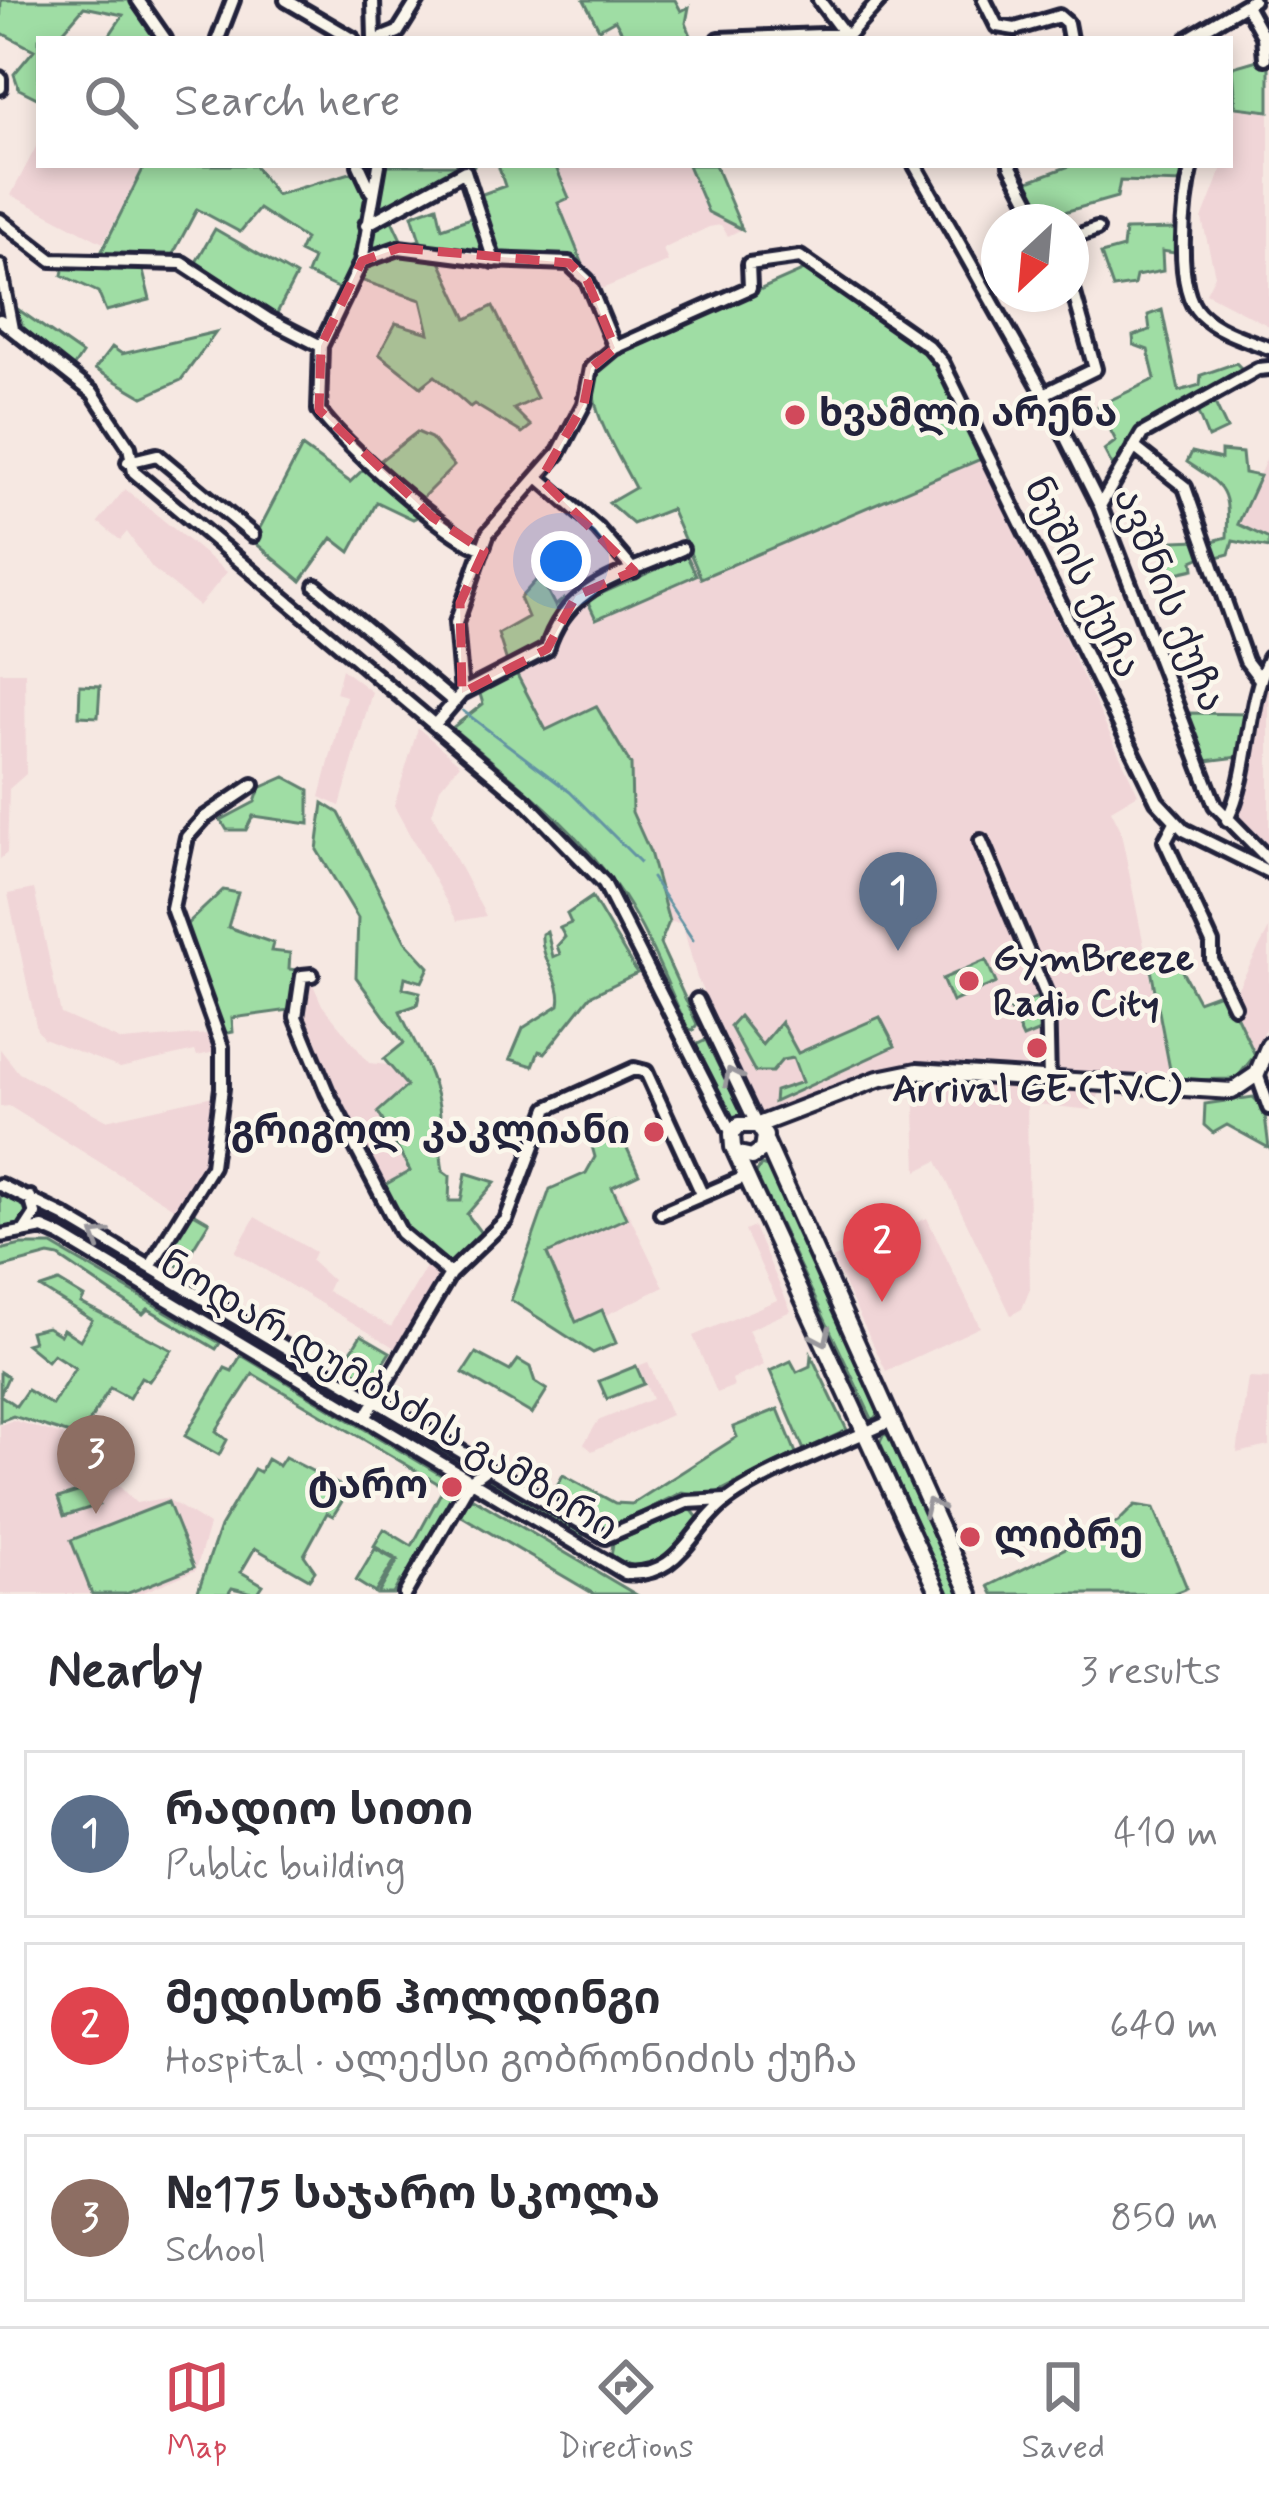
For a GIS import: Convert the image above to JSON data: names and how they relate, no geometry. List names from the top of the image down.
{
  "streets": {
    "street": ["ნუშის ქუჩა", "ავშნის ქუჩა", "ნოდარ დუმბაძის გამზირი"]
  },
  "places": [
    "ხვამლი არენა",
    "GymBreeze Radio City",
    "Arrival GE (TVC)",
    "გრიგოლ კაკლიანი",
    "ტარო",
    "ლიბრე"
  ],
  "north": "bottom left",
  "page": {
    "search": "Search here",
    "pins": ["1", "2", "3"],
    "heading": ["Nearby", "3 results"],
    "list": [
      {
        "mark": "1",
        "name": "რადიო სითი",
        "note": "Public building",
        "value": "410 m"
      },
      {
        "mark": "2",
        "name": "მედისონ ჰოლდინგი",
        "note": "Hospital · ალექსი გობრონიძის ქუჩა",
        "value": "640 m"
      },
      {
        "mark": "3",
        "name": "№175 საჯარო სკოლა",
        "note": "School",
        "value": "850 m"
      }
    ],
    "nav": ["Map", "Directions", "Saved"]
  }
}
